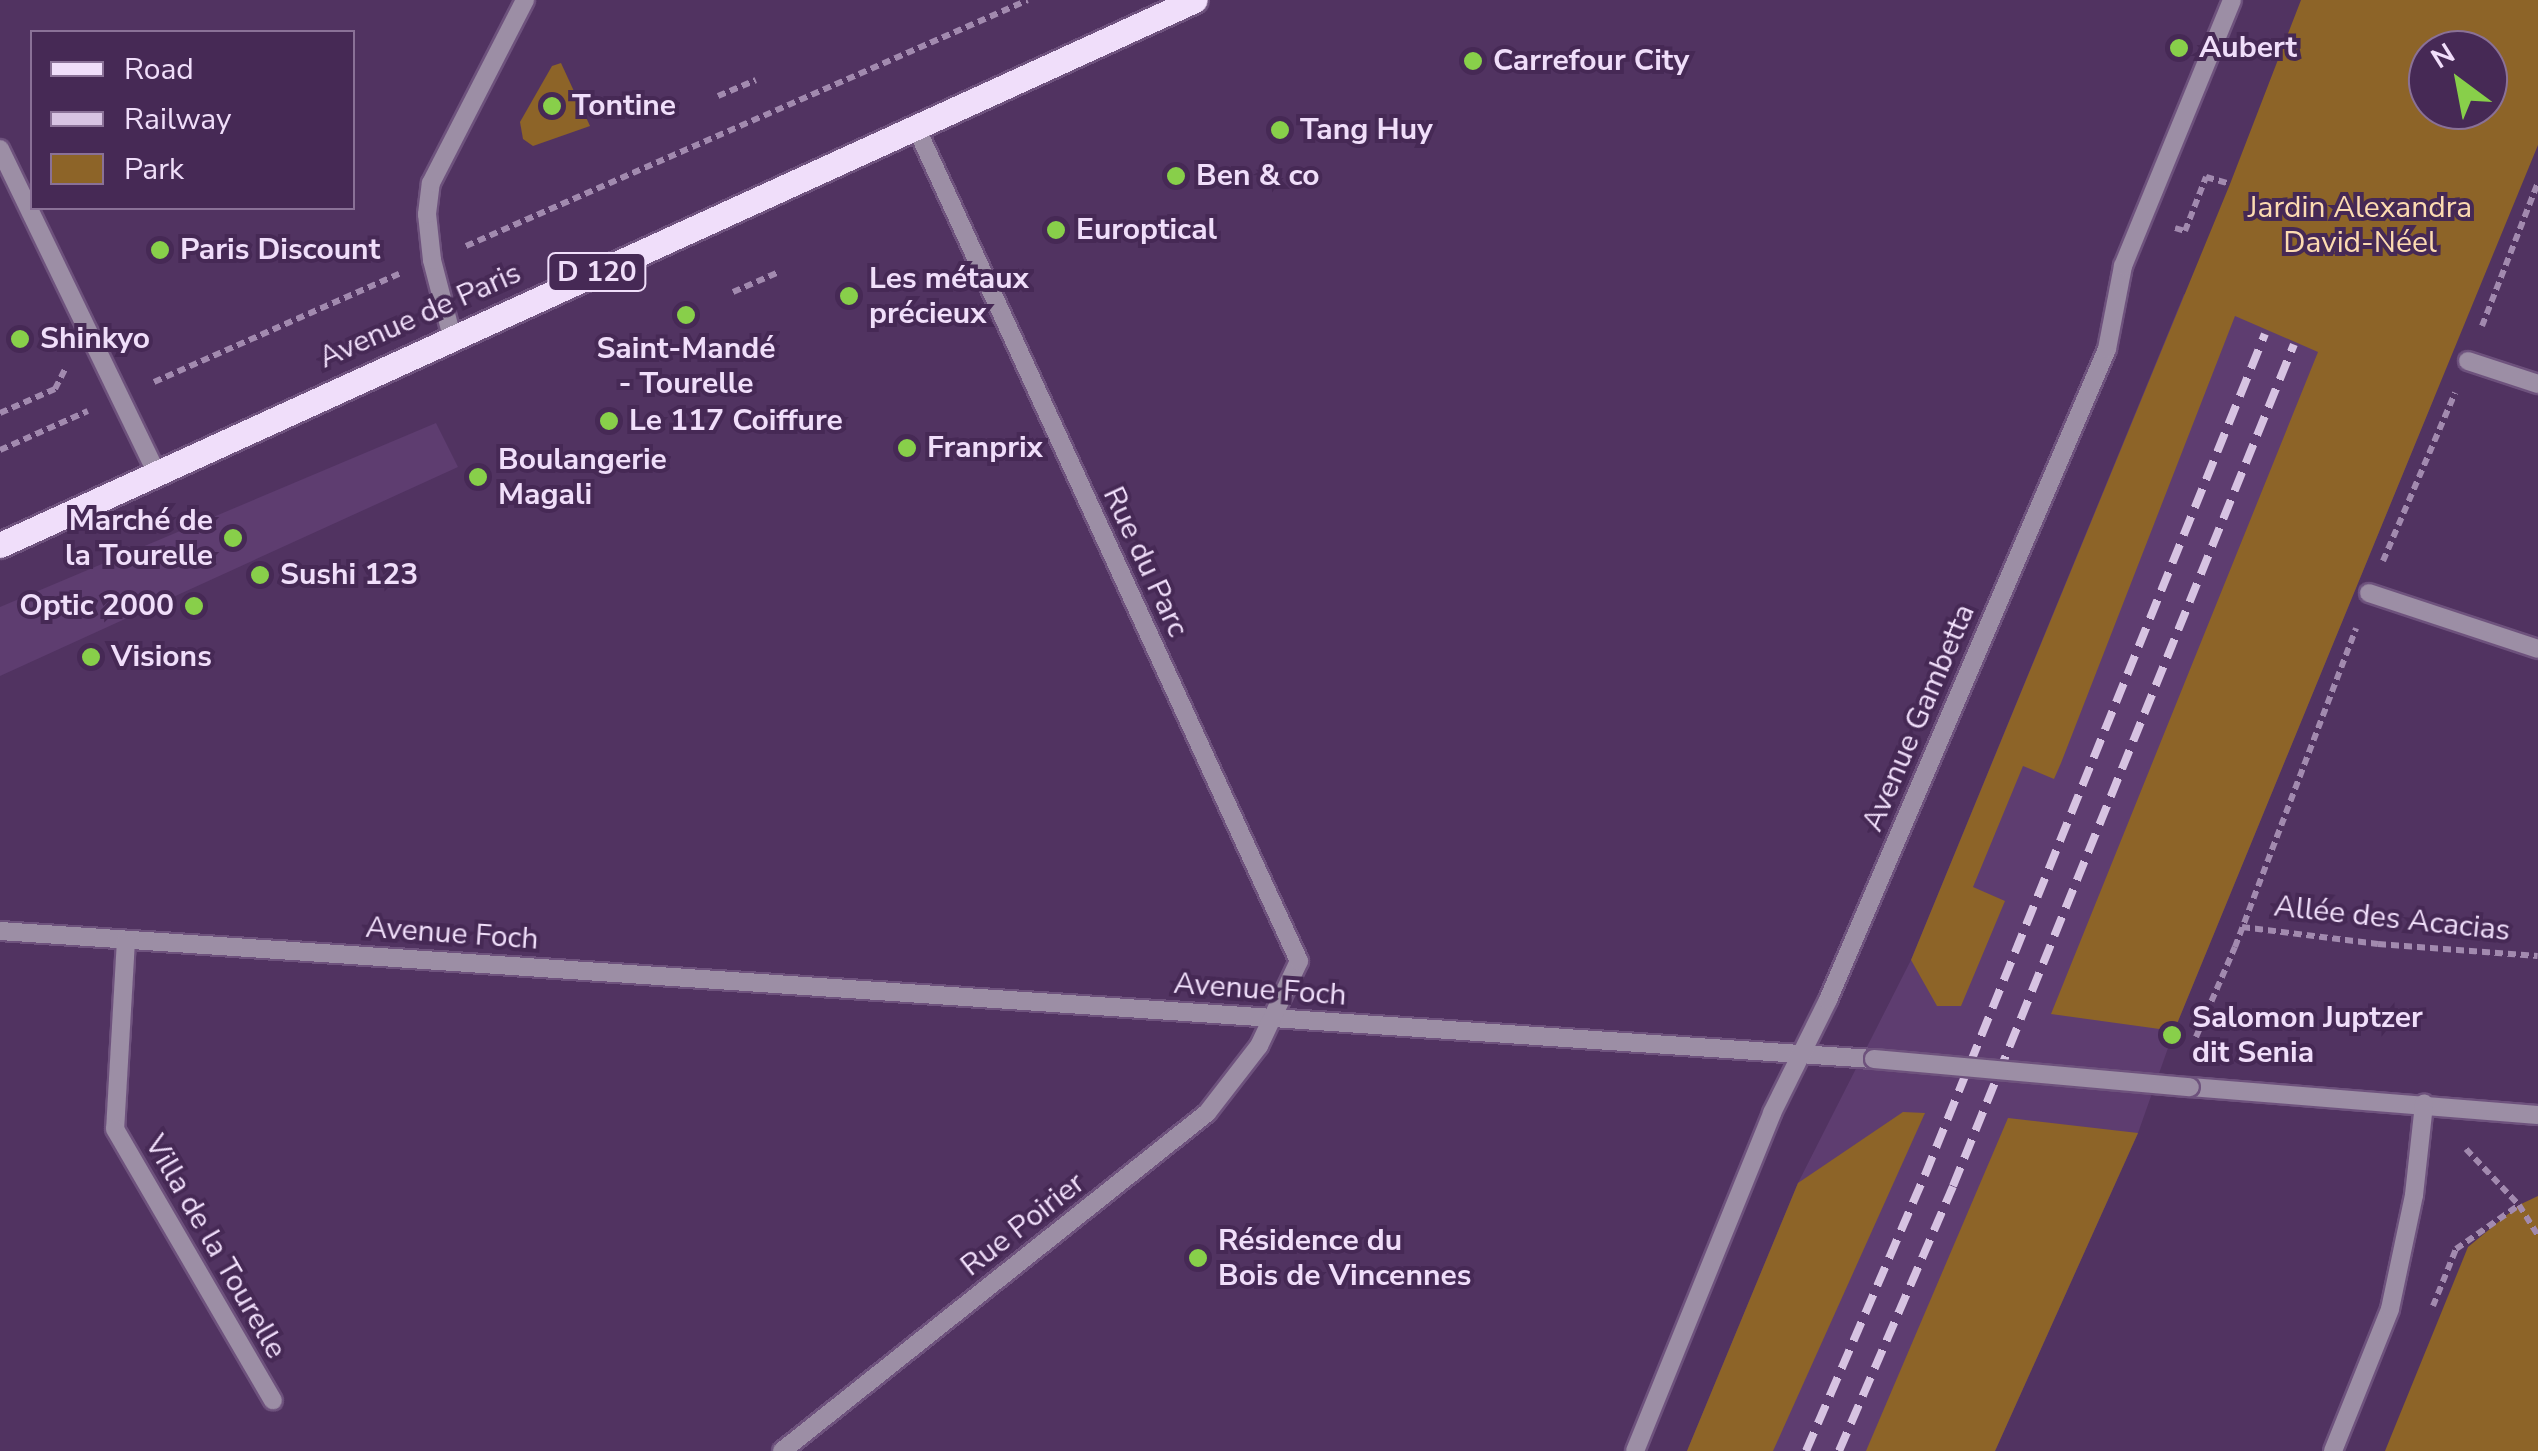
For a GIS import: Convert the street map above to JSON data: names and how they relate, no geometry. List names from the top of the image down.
{
  "streets": {
    "main road": ["D 120", "Avenue de Paris"],
    "street": [
      "Rue du Parc",
      "Avenue Gambetta",
      "Avenue Foch",
      "Rue Poirier",
      "Villa de la Tourelle"
    ],
    "path": ["Allée des Acacias"]
  },
  "crossings": [
    ["Avenue de Paris", "Rue du Parc"],
    ["Rue du Parc", "Avenue Foch"],
    ["Rue du Parc", "Rue Poirier"],
    ["Avenue Gambetta", "Avenue Foch"],
    ["Avenue Foch", "Rue Poirier"],
    ["Avenue Foch", "Villa de la Tourelle"]
  ],
  "parks": ["Jardin Alexandra David-Néel"],
  "places": [
    "Aubert",
    "Carrefour City",
    "Tontine",
    "Tang Huy",
    "Ben & co",
    "Europtical",
    "Paris Discount",
    "Les métaux précieux",
    "Saint-Mandé - Tourelle",
    "Shinkyo",
    "Le 117 Coiffure",
    "Franprix",
    "Boulangerie Magali",
    "Marché de la Tourelle",
    "Sushi 123",
    "Optic 2000",
    "Visions",
    "Salomon Juptzer dit Senia",
    "Résidence du Bois de Vincennes"
  ],
  "legend": ["Road", "Railway", "Park"],
  "north": "top left"
}
